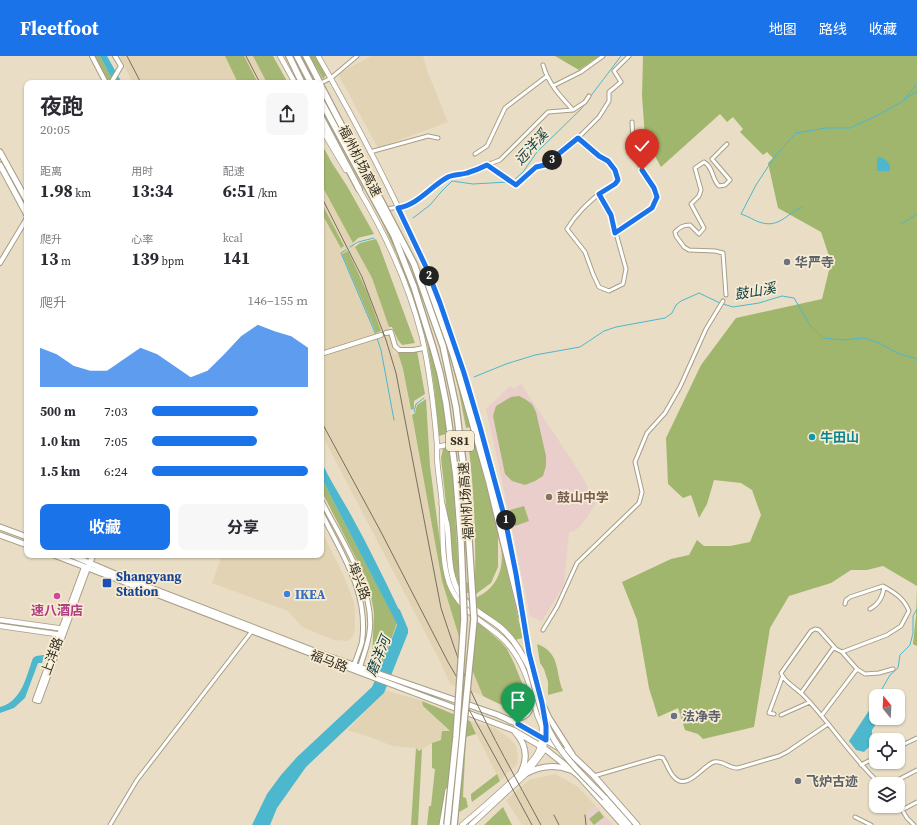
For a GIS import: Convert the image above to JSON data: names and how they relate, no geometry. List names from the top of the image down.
{
  "streets": {
    "highway": ["福州机场高速", "S81"],
    "main road": ["福马路"],
    "street": ["埠兴路", "上洋路"]
  },
  "crossings": [
    ["埠兴路", "福马路"],
    ["上洋路", "福马路"]
  ],
  "water": ["远洋溪", "鼓山溪", "磨洋河"],
  "places": {
    "other": [
      "华严寺",
      "牛田山",
      "鼓山中学",
      "IKEA",
      "速八酒店",
      "法净寺",
      "飞炉古迹"
    ],
    "transit": ["Shangyang Station"]
  },
  "north": "top",
  "page": {
    "header": "Fleetfoot",
    "nav": ["地图", "路线", "收藏"],
    "heading": ["夜跑", "20:05"],
    "stats": [
      ["距离", "1.98 km"],
      ["用时", "13:34"],
      ["配速", "6:51 /km"],
      ["爬升", "13 m"],
      ["心率", "139 bpm"],
      ["kcal", "141"]
    ],
    "pins": ["3", "2", "1"],
    "chart": ["爬升", "146–155 m"],
    "list": [
      {
        "name": "500 m",
        "note": "7:03"
      },
      {
        "name": "1.0 km",
        "note": "7:05"
      },
      {
        "name": "1.5 km",
        "note": "6:24"
      }
    ],
    "buttons": ["收藏", "分享"]
  }
}
